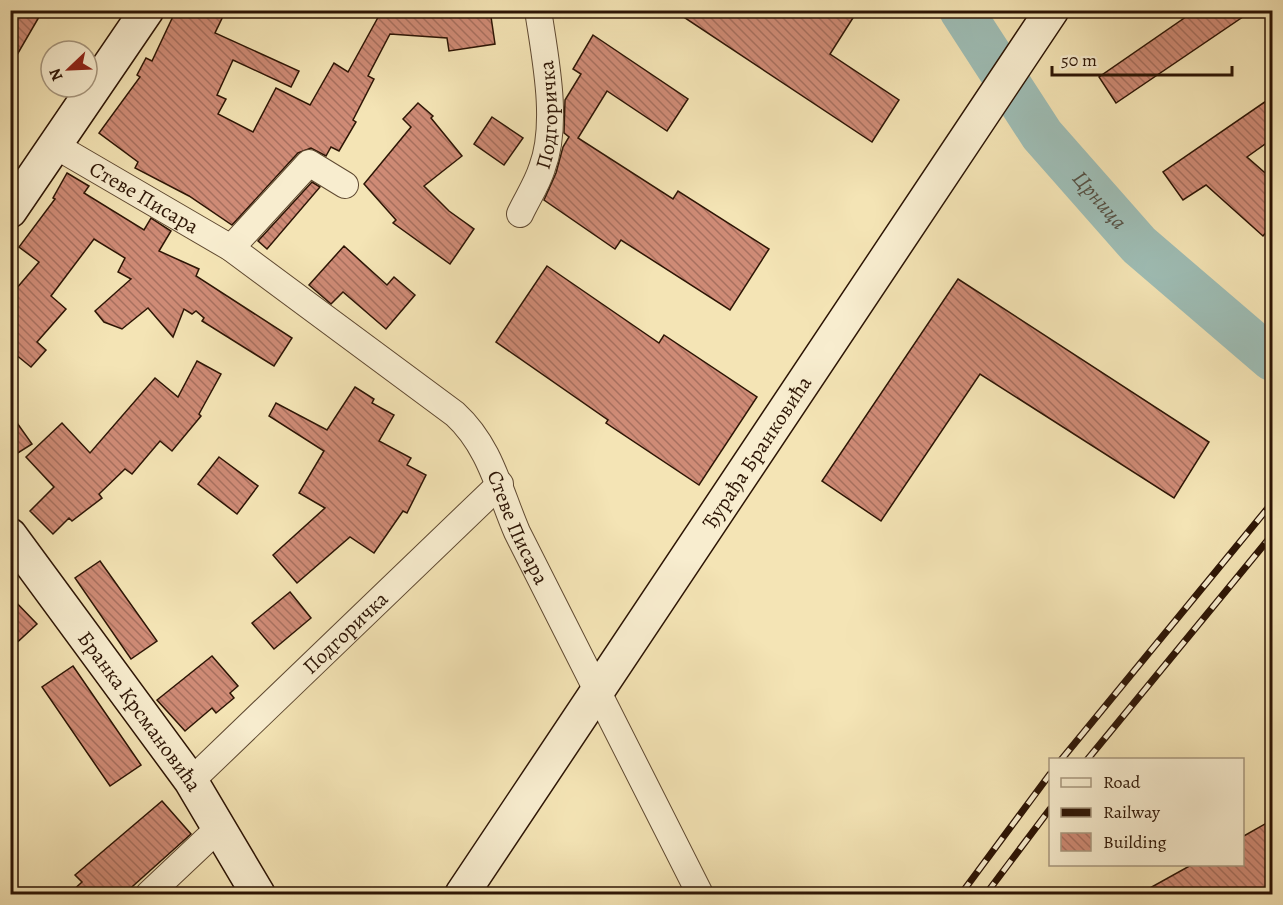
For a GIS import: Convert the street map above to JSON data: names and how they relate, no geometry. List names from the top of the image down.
{
  "streets": {
    "main road": ["Ђурађа Бранковића", "Бранка Крсмановића"],
    "street": ["Подгоричка", "Стеве Писара"]
  },
  "crossings": [
    ["Подгоричка", "Стеве Писара"],
    ["Подгоричка", "Бранка Крсмановића"],
    ["Стеве Писара", "Ђурађа Бранковића"]
  ],
  "water": ["Црница"],
  "legend": ["Road", "Railway", "Building"],
  "scale_bar": "50 m",
  "north": "bottom left"
}
